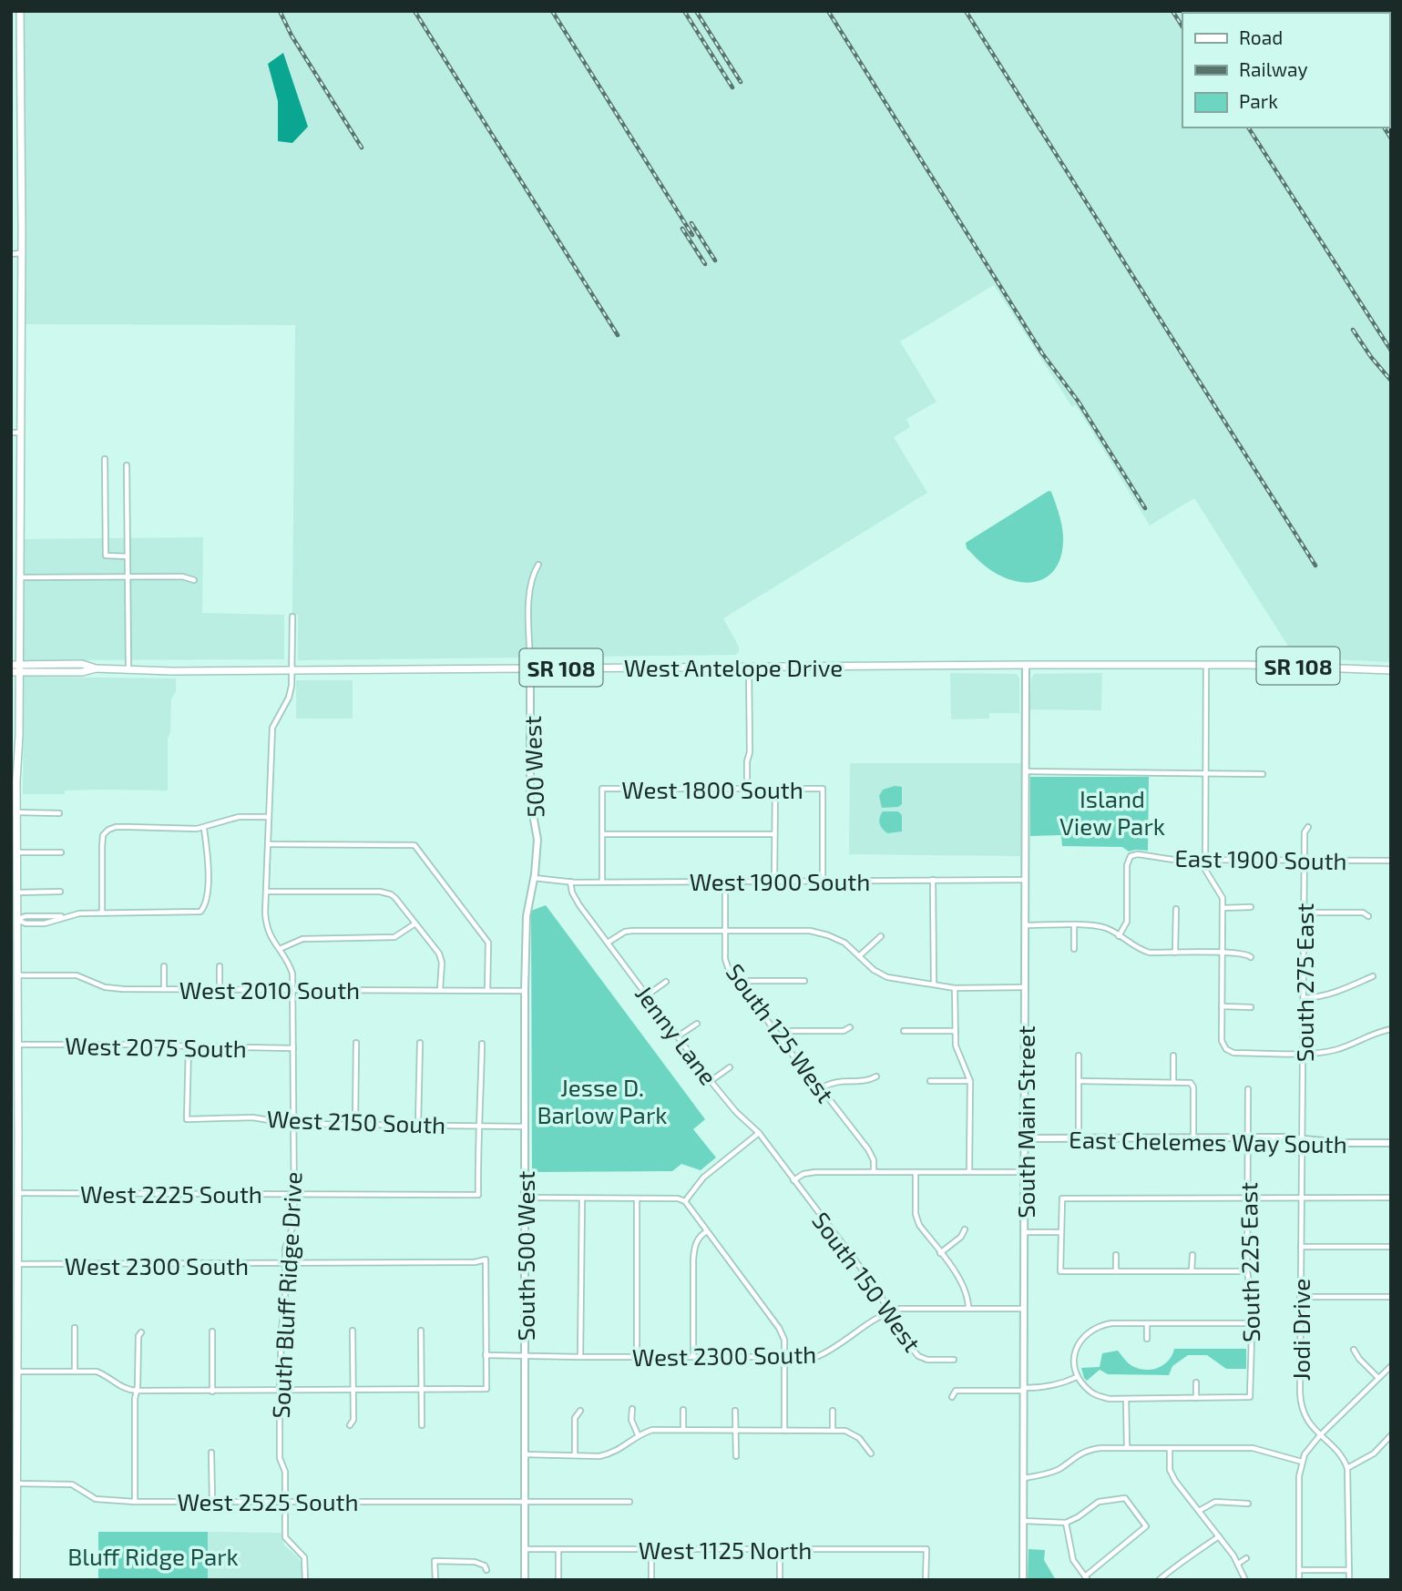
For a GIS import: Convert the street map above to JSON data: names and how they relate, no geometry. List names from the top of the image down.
{
  "streets": {
    "main road": ["SR 108", "West Antelope Drive"],
    "street": [
      "500 West",
      "West 1800 South",
      "East 1900 South",
      "West 1900 South",
      "South 275 East",
      "West 2010 South",
      "South 125 West",
      "Jenny Lane",
      "West 2075 South",
      "West 2150 South",
      "South Main Street",
      "East Chelemes Way South",
      "West 2225 South",
      "South 500 West",
      "South 225 East",
      "West 2300 South",
      "South 150 West",
      "South Bluff Ridge Drive",
      "Jodi Drive",
      "West 2525 South",
      "West 1125 North"
    ]
  },
  "crossings": [
    ["SR 108", "West Antelope Drive"],
    ["SR 108", "South Main Street"],
    ["West Antelope Drive", "500 West"],
    ["West Antelope Drive", "South Main Street"],
    ["West Antelope Drive", "South Bluff Ridge Drive"],
    ["500 West", "West 1900 South"],
    ["500 West", "South 500 West"],
    ["West 1800 South", "West 1900 South"],
    ["East 1900 South", "South 275 East"],
    ["West 1900 South", "South 125 West"],
    ["West 1900 South", "Jenny Lane"],
    ["West 1900 South", "South Main Street"],
    ["South 275 East", "East Chelemes Way South"],
    ["South 275 East", "Jodi Drive"],
    ["West 2010 South", "South 500 West"],
    ["West 2010 South", "South Bluff Ridge Drive"],
    ["Jenny Lane", "South 150 West"],
    ["West 2075 South", "West 2150 South"],
    ["West 2075 South", "South Bluff Ridge Drive"],
    ["West 2150 South", "West 2225 South"],
    ["West 2150 South", "South 500 West"],
    ["West 2150 South", "South Bluff Ridge Drive"],
    ["South Main Street", "East Chelemes Way South"],
    ["South Main Street", "West 2300 South"],
    ["East Chelemes Way South", "South 225 East"],
    ["West 2225 South", "South Bluff Ridge Drive"],
    ["South 500 West", "West 2300 South"],
    ["South 500 West", "West 2525 South"],
    ["South 500 West", "West 1125 North"],
    ["West 2300 South", "South 150 West"],
    ["West 2300 South", "South Bluff Ridge Drive"],
    ["South Bluff Ridge Drive", "West 2525 South"]
  ],
  "parks": ["Island View Park", "Jesse D. Barlow Park", "Bluff Ridge Park"],
  "legend": ["Road", "Railway", "Park"]
}
